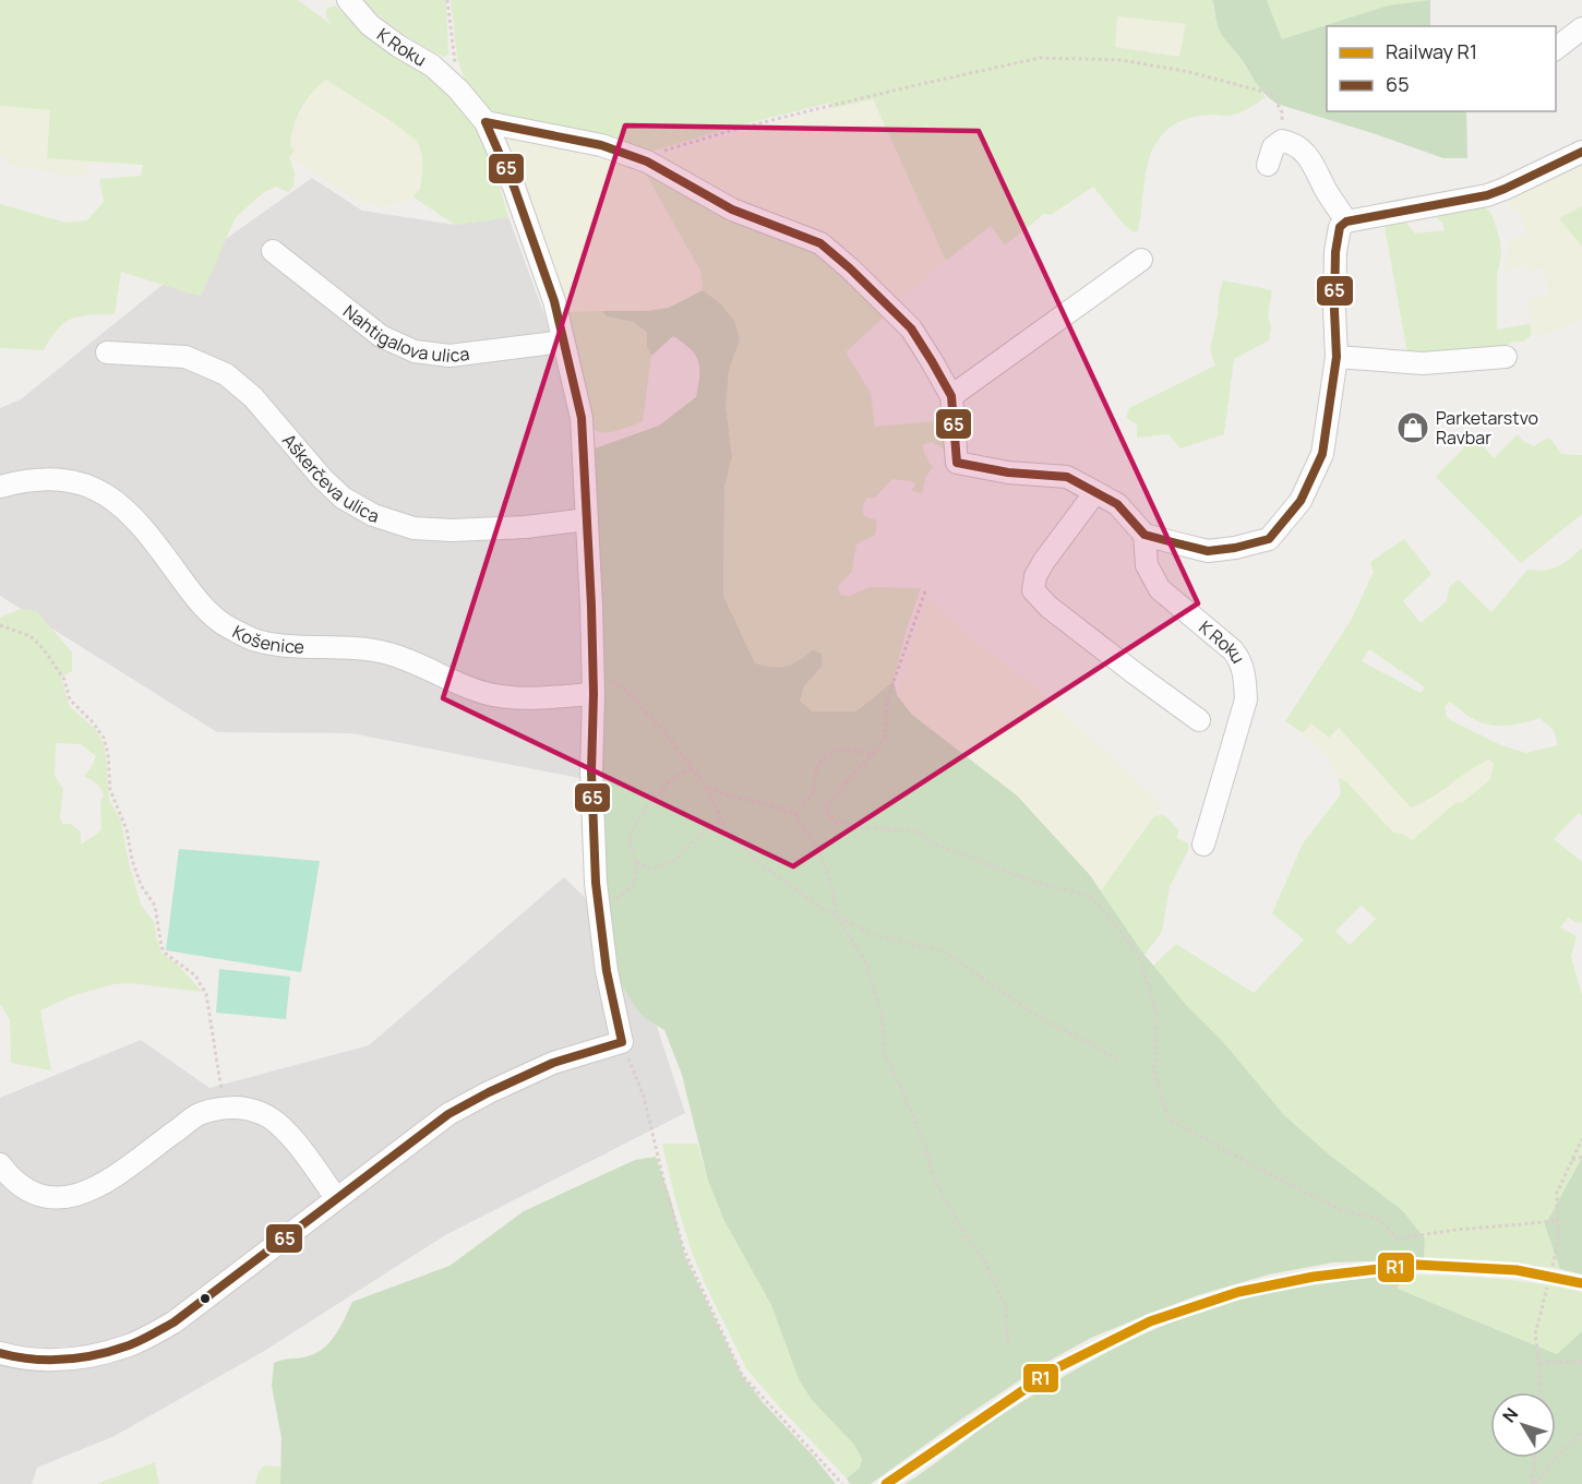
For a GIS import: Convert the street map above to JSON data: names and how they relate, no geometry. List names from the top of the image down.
{
  "streets": {
    "street": [
      "K Roku",
      "Nahtigalova ulica",
      "Aškerčeva ulica",
      "Košenice"
    ]
  },
  "crossings": [
    ["K Roku", "Nahtigalova ulica"],
    ["K Roku", "Aškerčeva ulica"],
    ["K Roku", "Košenice"]
  ],
  "places": {
    "shop": ["Parketarstvo Ravbar"]
  },
  "lines": ["transit line 65", "rail line R1"],
  "legend": ["Railway R1", "65"],
  "north": "top left"
}
